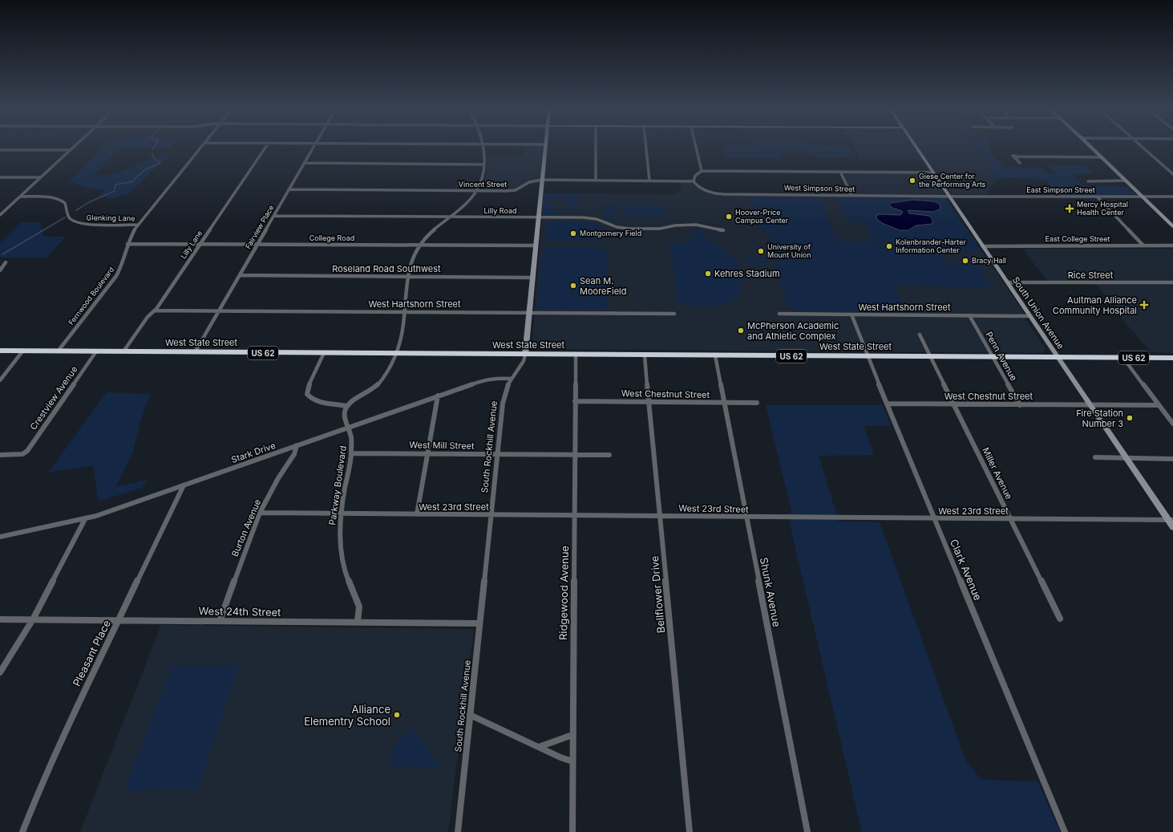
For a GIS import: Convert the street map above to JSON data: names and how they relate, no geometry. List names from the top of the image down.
{
  "streets": {
    "highway": ["West State Street", "US 62"],
    "street": [
      "Vincent Street",
      "West Simpson Street",
      "East Simpson Street",
      "Lilly Road",
      "Glenking Lane",
      "Fairview Place",
      "College Road",
      "East College Street",
      "Lilly Lane",
      "Roseland Road Southwest",
      "Rice Street",
      "Fernwood Boulevard",
      "West Hartshorn Street",
      "South Union Avenue",
      "Penn Avenue",
      "West Chestnut Street",
      "Crestview Avenue",
      "West Mill Street",
      "South Rockhill Avenue",
      "Stark Drive",
      "Miller Avenue",
      "Parkway Boulevard",
      "West 23rd Street",
      "Burton Avenue",
      "Clark Avenue",
      "Shunk Avenue",
      "Ridgewood Avenue",
      "Bellflower Drive",
      "West 24th Street",
      "Pleasant Place"
    ]
  },
  "crossings": [
    ["Vincent Street", "West Simpson Street"],
    ["Vincent Street", "Fairview Place"],
    ["Vincent Street", "South Rockhill Avenue"],
    ["West Simpson Street", "East Simpson Street"],
    ["West Simpson Street", "South Union Avenue"],
    ["East Simpson Street", "South Union Avenue"],
    ["Lilly Road", "Fairview Place"],
    ["Lilly Road", "South Rockhill Avenue"],
    ["Glenking Lane", "Fernwood Boulevard"],
    ["Fairview Place", "College Road"],
    ["Fairview Place", "Roseland Road Southwest"],
    ["Fairview Place", "West Hartshorn Street"],
    ["Fairview Place", "West State Street"],
    ["College Road", "Lilly Lane"],
    ["College Road", "Fernwood Boulevard"],
    ["College Road", "South Rockhill Avenue"],
    ["East College Street", "South Union Avenue"],
    ["Lilly Lane", "West Hartshorn Street"],
    ["Lilly Lane", "West State Street"],
    ["Roseland Road Southwest", "South Rockhill Avenue"],
    ["Rice Street", "South Union Avenue"],
    ["Fernwood Boulevard", "West State Street"],
    ["West Hartshorn Street", "South Union Avenue"],
    ["West Hartshorn Street", "Penn Avenue"],
    ["West Hartshorn Street", "South Rockhill Avenue"],
    ["West Hartshorn Street", "Clark Avenue"],
    ["South Union Avenue", "West State Street"],
    ["South Union Avenue", "US 62"],
    ["South Union Avenue", "West Chestnut Street"],
    ["South Union Avenue", "West 23rd Street"],
    ["West State Street", "US 62"],
    ["West State Street", "Penn Avenue"],
    ["West State Street", "Crestview Avenue"],
    ["West State Street", "South Rockhill Avenue"],
    ["West State Street", "Miller Avenue"],
    ["West State Street", "Clark Avenue"],
    ["West State Street", "Shunk Avenue"],
    ["West State Street", "Ridgewood Avenue"],
    ["West State Street", "Bellflower Drive"],
    ["Penn Avenue", "West Chestnut Street"],
    ["West Chestnut Street", "Miller Avenue"],
    ["West Chestnut Street", "Clark Avenue"],
    ["West Chestnut Street", "Shunk Avenue"],
    ["West Chestnut Street", "Ridgewood Avenue"],
    ["West Chestnut Street", "Bellflower Drive"],
    ["West Mill Street", "South Rockhill Avenue"],
    ["West Mill Street", "Parkway Boulevard"],
    ["West Mill Street", "Ridgewood Avenue"],
    ["South Rockhill Avenue", "Stark Drive"],
    ["South Rockhill Avenue", "West 23rd Street"],
    ["South Rockhill Avenue", "West 24th Street"],
    ["Stark Drive", "Parkway Boulevard"],
    ["Stark Drive", "Burton Avenue"],
    ["Stark Drive", "Pleasant Place"],
    ["Miller Avenue", "West 23rd Street"],
    ["Parkway Boulevard", "West 23rd Street"],
    ["Parkway Boulevard", "West 24th Street"],
    ["West 23rd Street", "Burton Avenue"],
    ["West 23rd Street", "Clark Avenue"],
    ["West 23rd Street", "Shunk Avenue"],
    ["West 23rd Street", "Ridgewood Avenue"],
    ["West 23rd Street", "Bellflower Drive"],
    ["Burton Avenue", "West 24th Street"],
    ["West 24th Street", "Pleasant Place"]
  ],
  "places": {
    "other": [
      "Giese Center for the Performing Arts",
      "Hoover-Price Campus Center",
      "Montgomery Field",
      "Kolenbrander-Harter Information Center",
      "University of Mount Union",
      "Bracy Hall",
      "Kehres Stadium",
      "Sean M. MooreField",
      "McPherson Academic and Athletic Complex",
      "Fire Station Number 3",
      "Alliance Elementry School"
    ],
    "health": ["Mercy Hospital Health Center", "Aultman Alliance Community Hospital"]
  }
}
